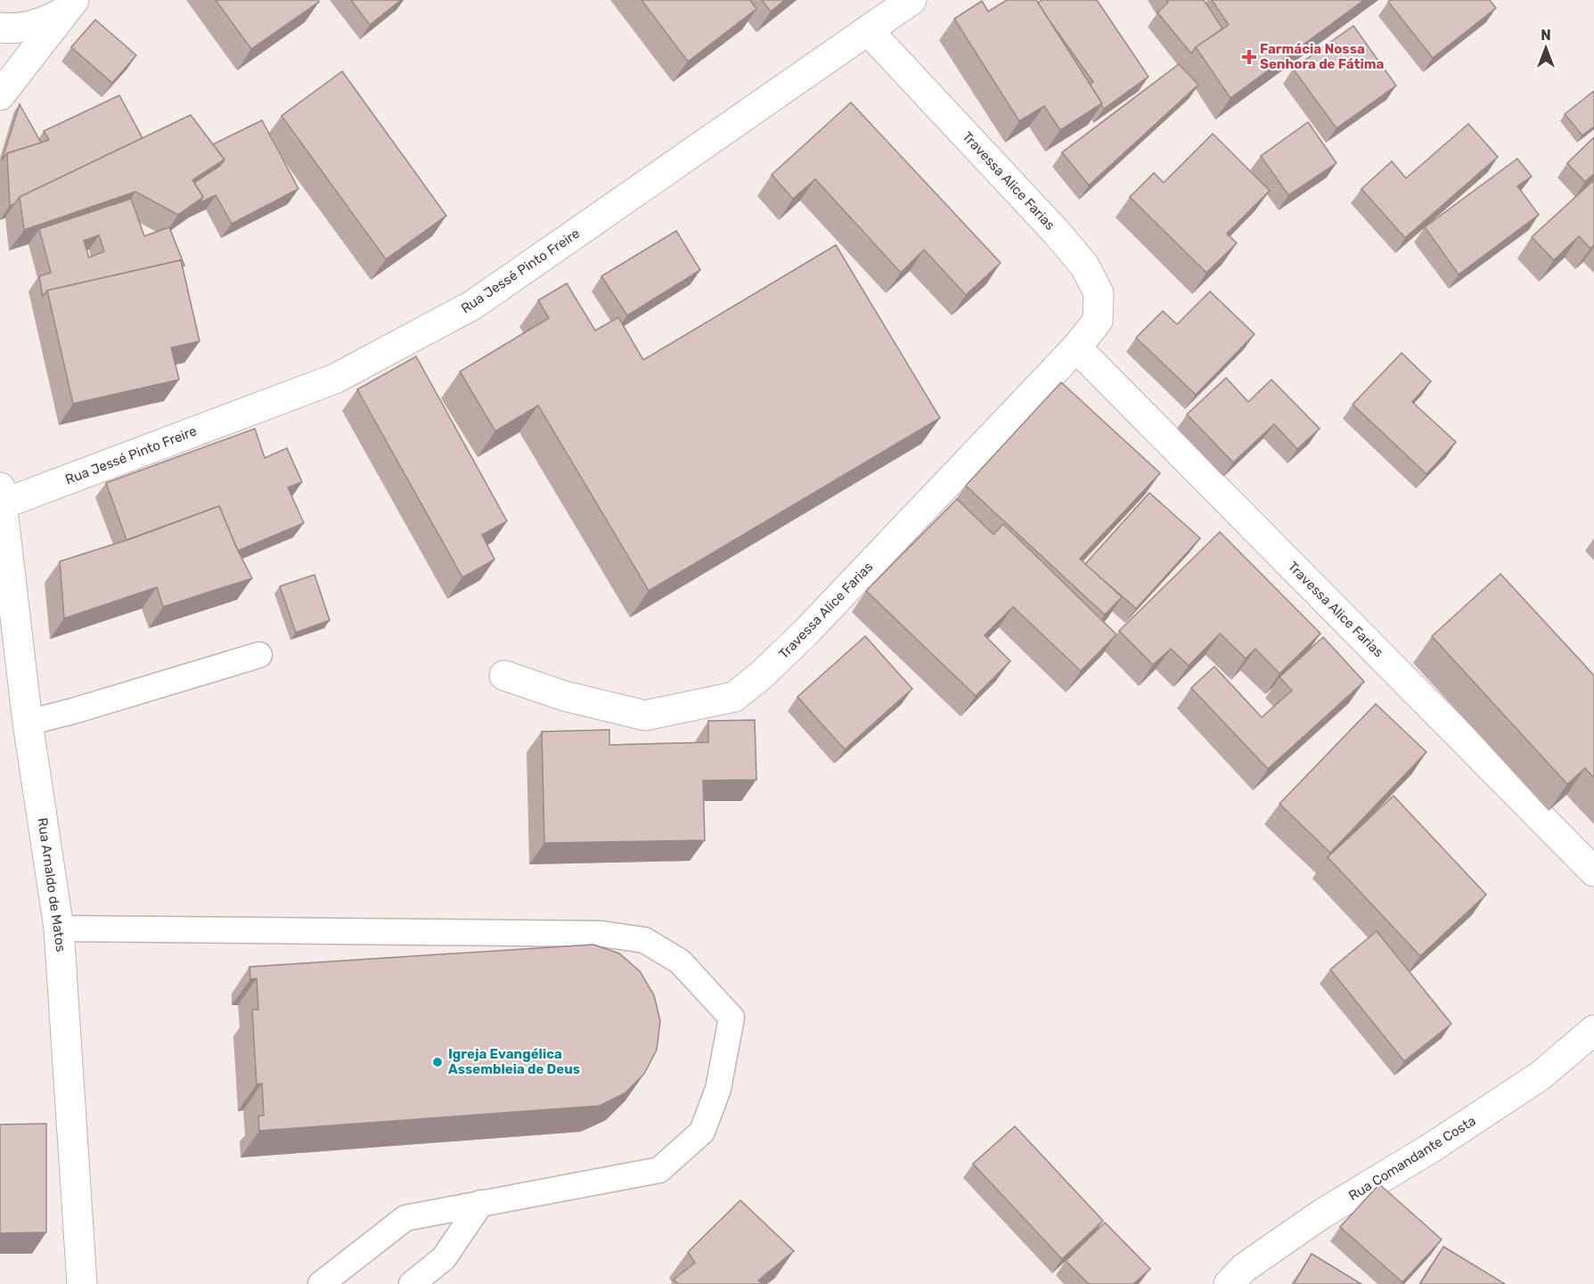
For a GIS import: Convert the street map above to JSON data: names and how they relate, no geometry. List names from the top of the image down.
{
  "streets": {
    "street": [
      "Travessa Alice Farias",
      "Rua Jessé Pinto Freire",
      "Rua Arnaldo de Matos",
      "Rua Comandante Costa"
    ]
  },
  "crossings": [
    ["Travessa Alice Farias", "Rua Jessé Pinto Freire"],
    ["Rua Jessé Pinto Freire", "Rua Arnaldo de Matos"]
  ],
  "places": {
    "health": ["Farmácia Nossa Senhora de Fátima"],
    "other": ["Igreja Evangélica Assembleia de Deus"]
  },
  "north": "top"
}
